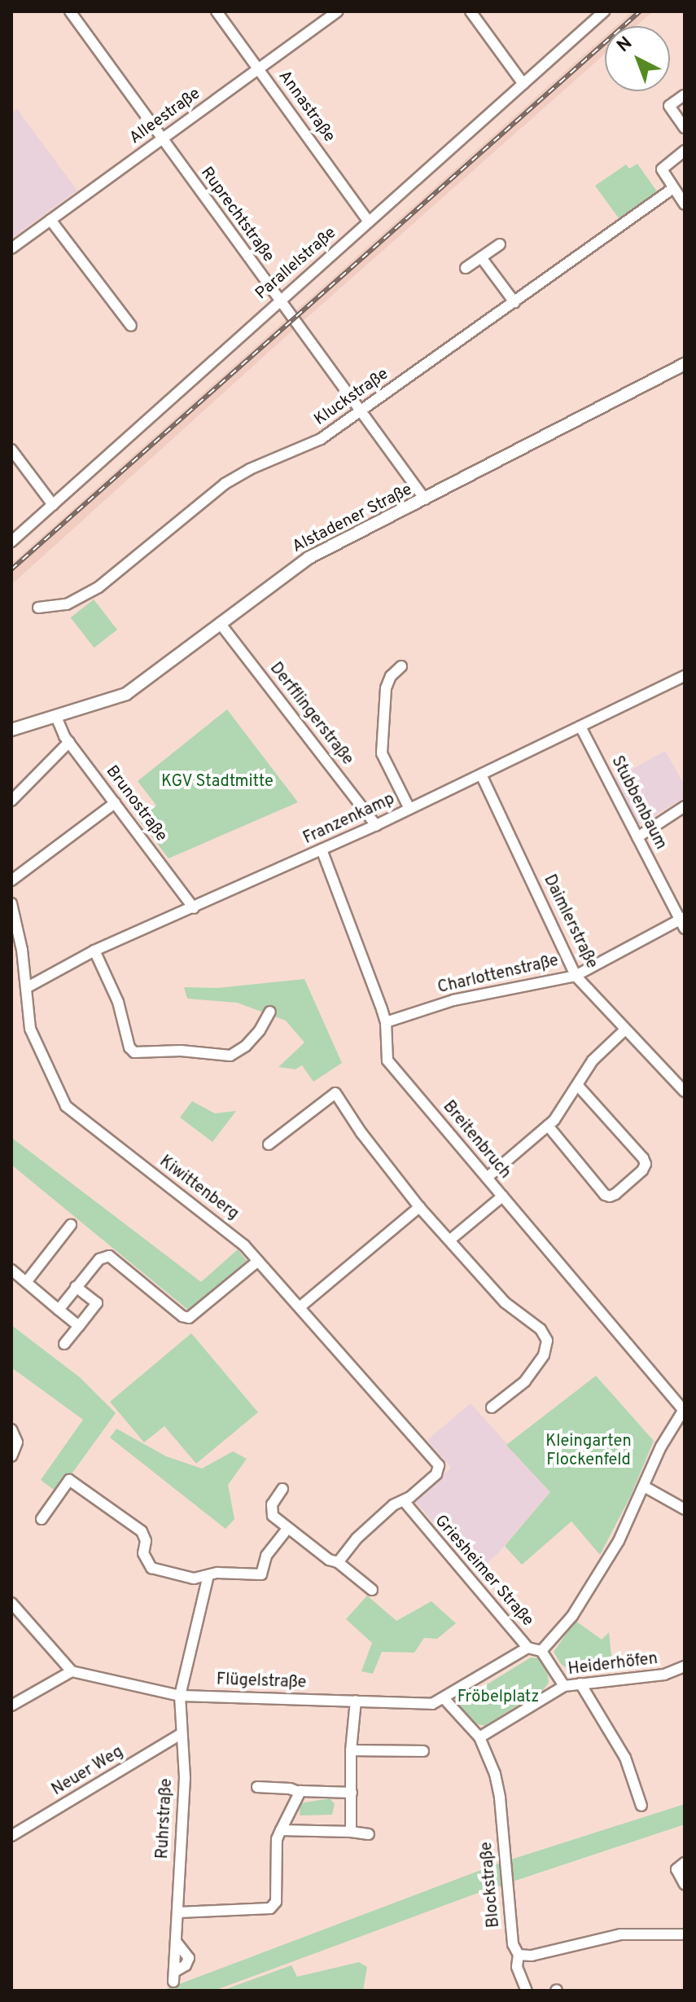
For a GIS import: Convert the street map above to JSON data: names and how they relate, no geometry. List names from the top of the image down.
{
  "streets": {
    "street": [
      "Annastraße",
      "Alleestraße",
      "Ruprechtstraße",
      "Parallelstraße",
      "Kluckstraße",
      "Alstadener Straße",
      "Derfflingerstraße",
      "Stubbenbaum",
      "Brunostraße",
      "Franzenkamp",
      "Daimlerstraße",
      "Charlottenstraße",
      "Breitenbruch",
      "Kiwittenberg",
      "Griesheimer Straße",
      "Heiderhöfen",
      "Flügelstraße",
      "Neuer Weg",
      "Ruhrstraße",
      "Blockstraße"
    ]
  },
  "crossings": [
    ["Annastraße", "Alleestraße"],
    ["Annastraße", "Parallelstraße"],
    ["Alleestraße", "Ruprechtstraße"],
    ["Ruprechtstraße", "Parallelstraße"],
    ["Ruprechtstraße", "Kluckstraße"],
    ["Ruprechtstraße", "Alstadener Straße"],
    ["Alstadener Straße", "Derfflingerstraße"],
    ["Alstadener Straße", "Brunostraße"],
    ["Derfflingerstraße", "Franzenkamp"],
    ["Stubbenbaum", "Franzenkamp"],
    ["Stubbenbaum", "Charlottenstraße"],
    ["Brunostraße", "Franzenkamp"],
    ["Franzenkamp", "Daimlerstraße"],
    ["Franzenkamp", "Breitenbruch"],
    ["Franzenkamp", "Kiwittenberg"],
    ["Daimlerstraße", "Charlottenstraße"],
    ["Charlottenstraße", "Breitenbruch"],
    ["Kiwittenberg", "Griesheimer Straße"],
    ["Griesheimer Straße", "Flügelstraße"],
    ["Heiderhöfen", "Blockstraße"],
    ["Flügelstraße", "Ruhrstraße"],
    ["Flügelstraße", "Blockstraße"],
    ["Neuer Weg", "Ruhrstraße"]
  ],
  "parks": ["KGV Stadtmitte", "Kleingarten Flockenfeld", "Fröbelplatz"],
  "north": "top left"
}
